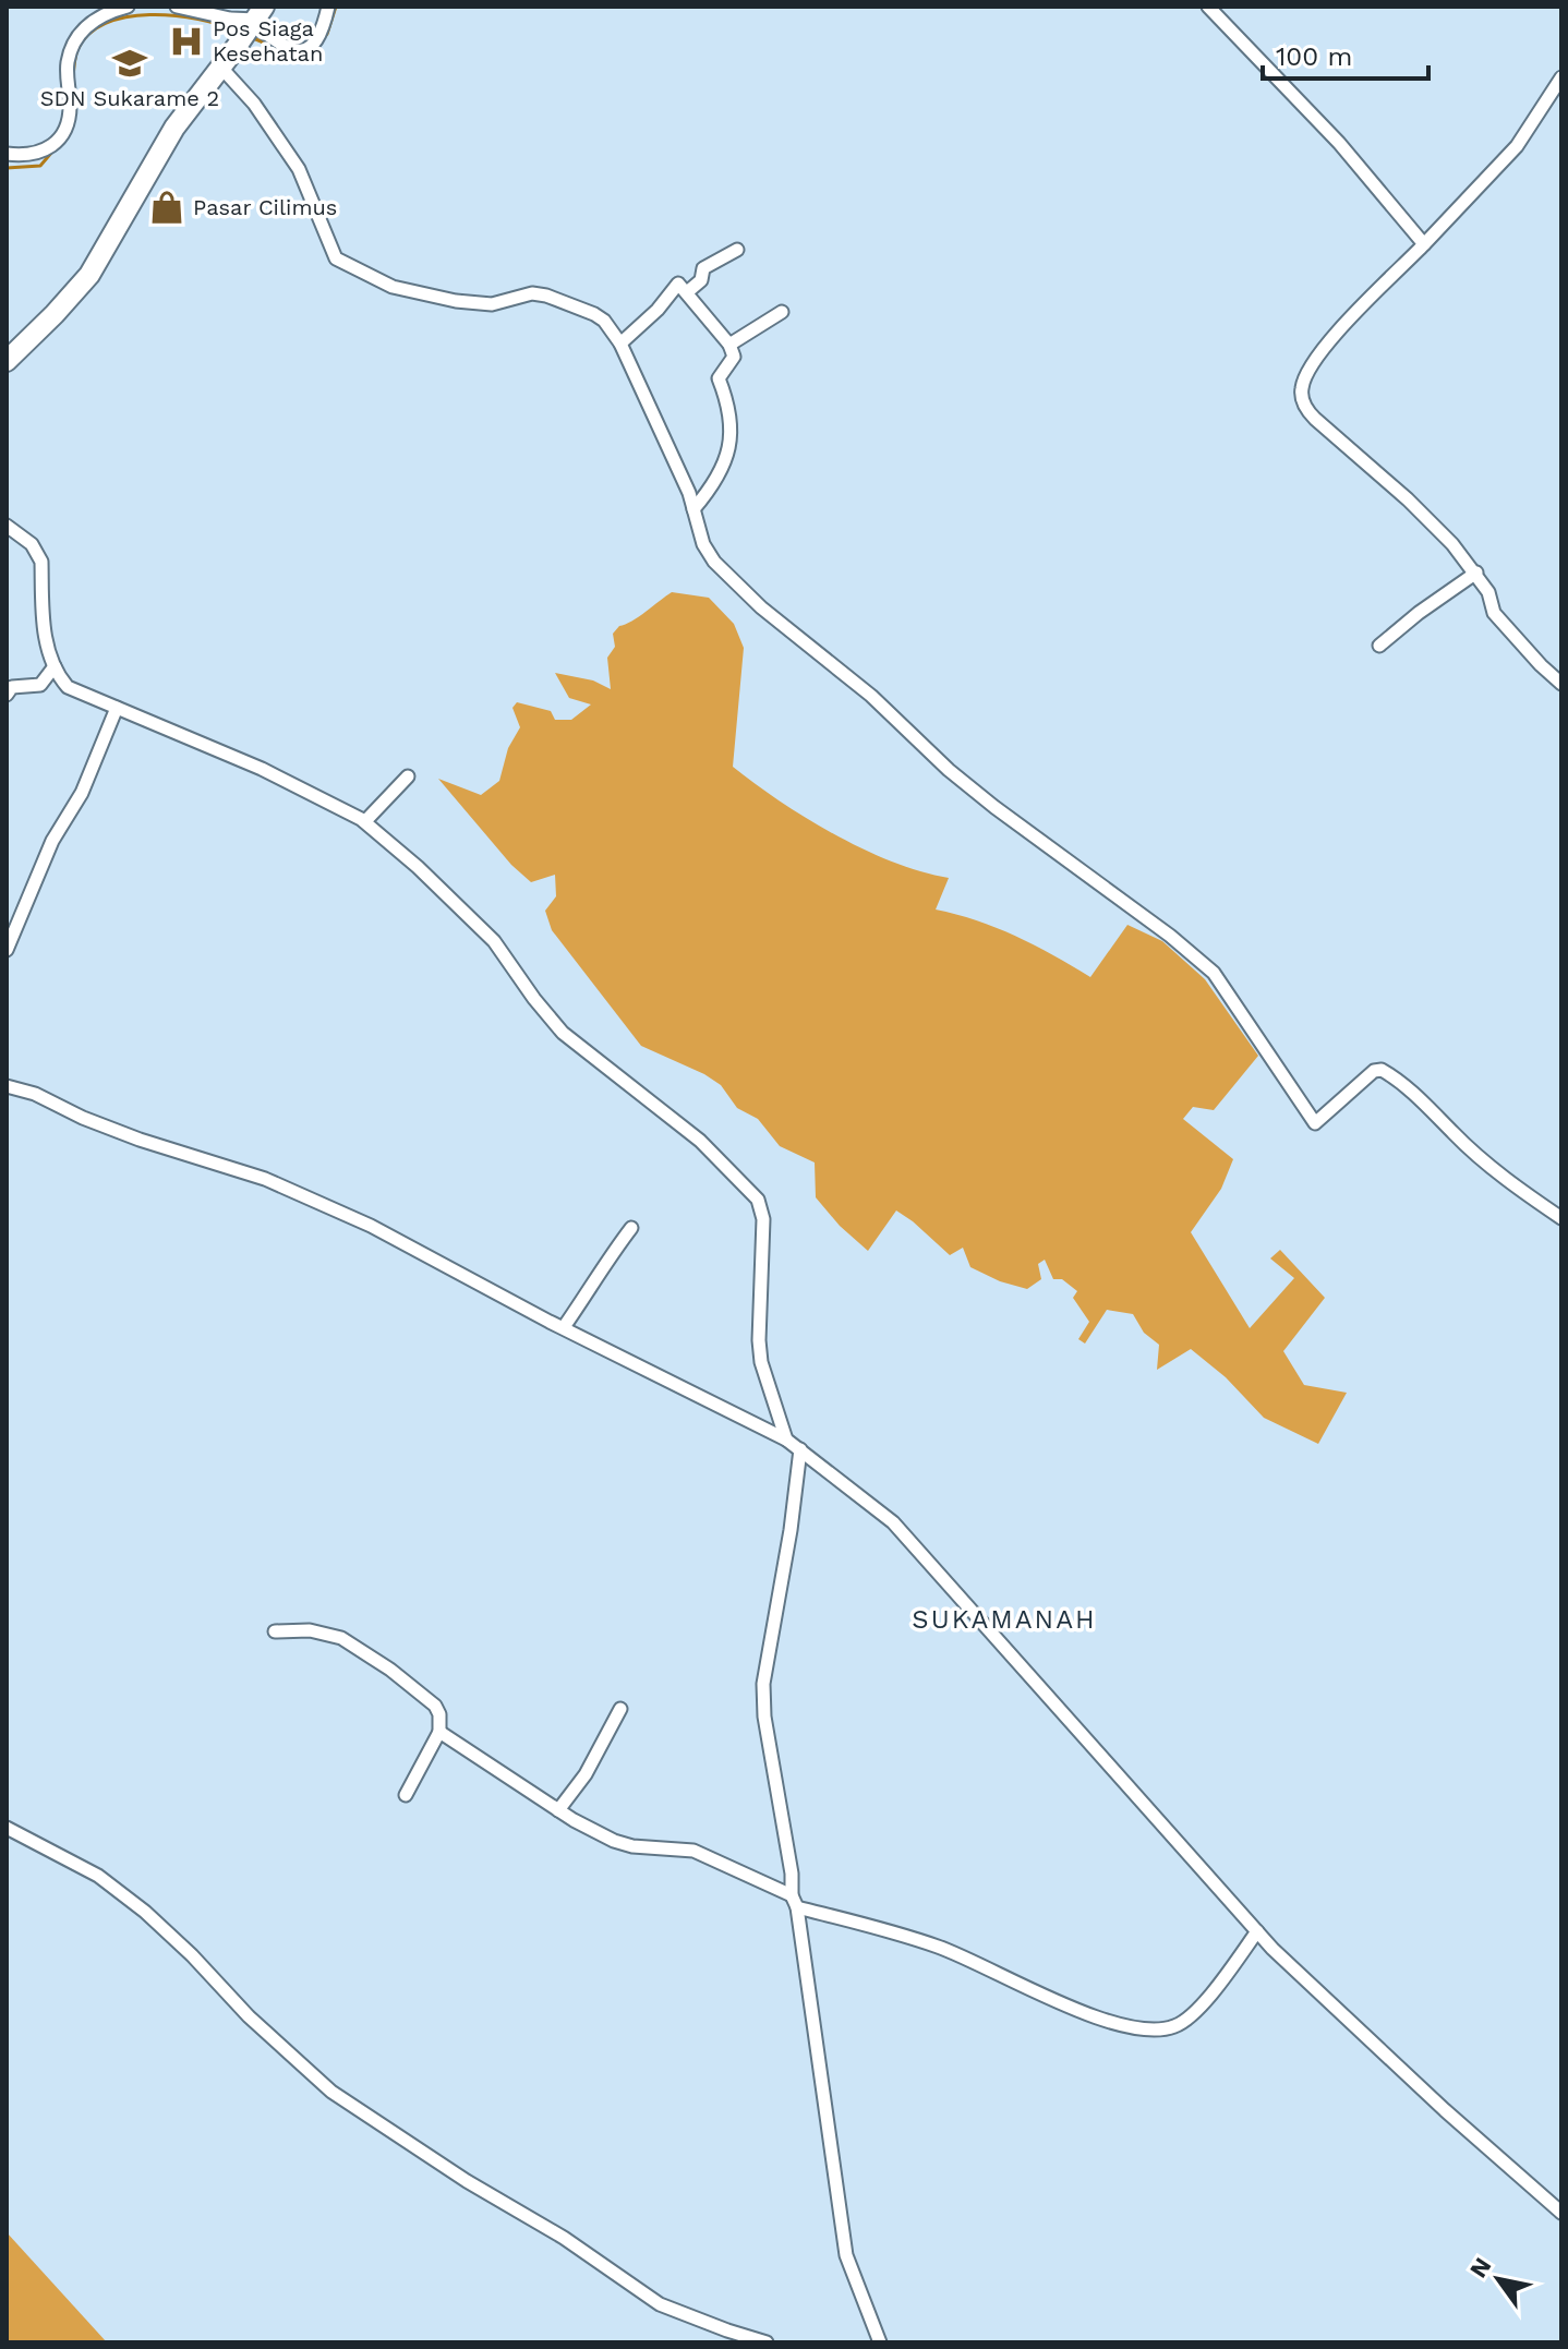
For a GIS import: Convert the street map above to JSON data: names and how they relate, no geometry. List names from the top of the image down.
{
  "districts": ["SUKAMANAH"],
  "places": {
    "hospital": ["Pos Siaga Kesehatan"],
    "school or university": ["SDN Sukarame 2"],
    "shop": ["Pasar Cilimus"]
  },
  "scale_bar": "100 m",
  "north": "top left"
}
